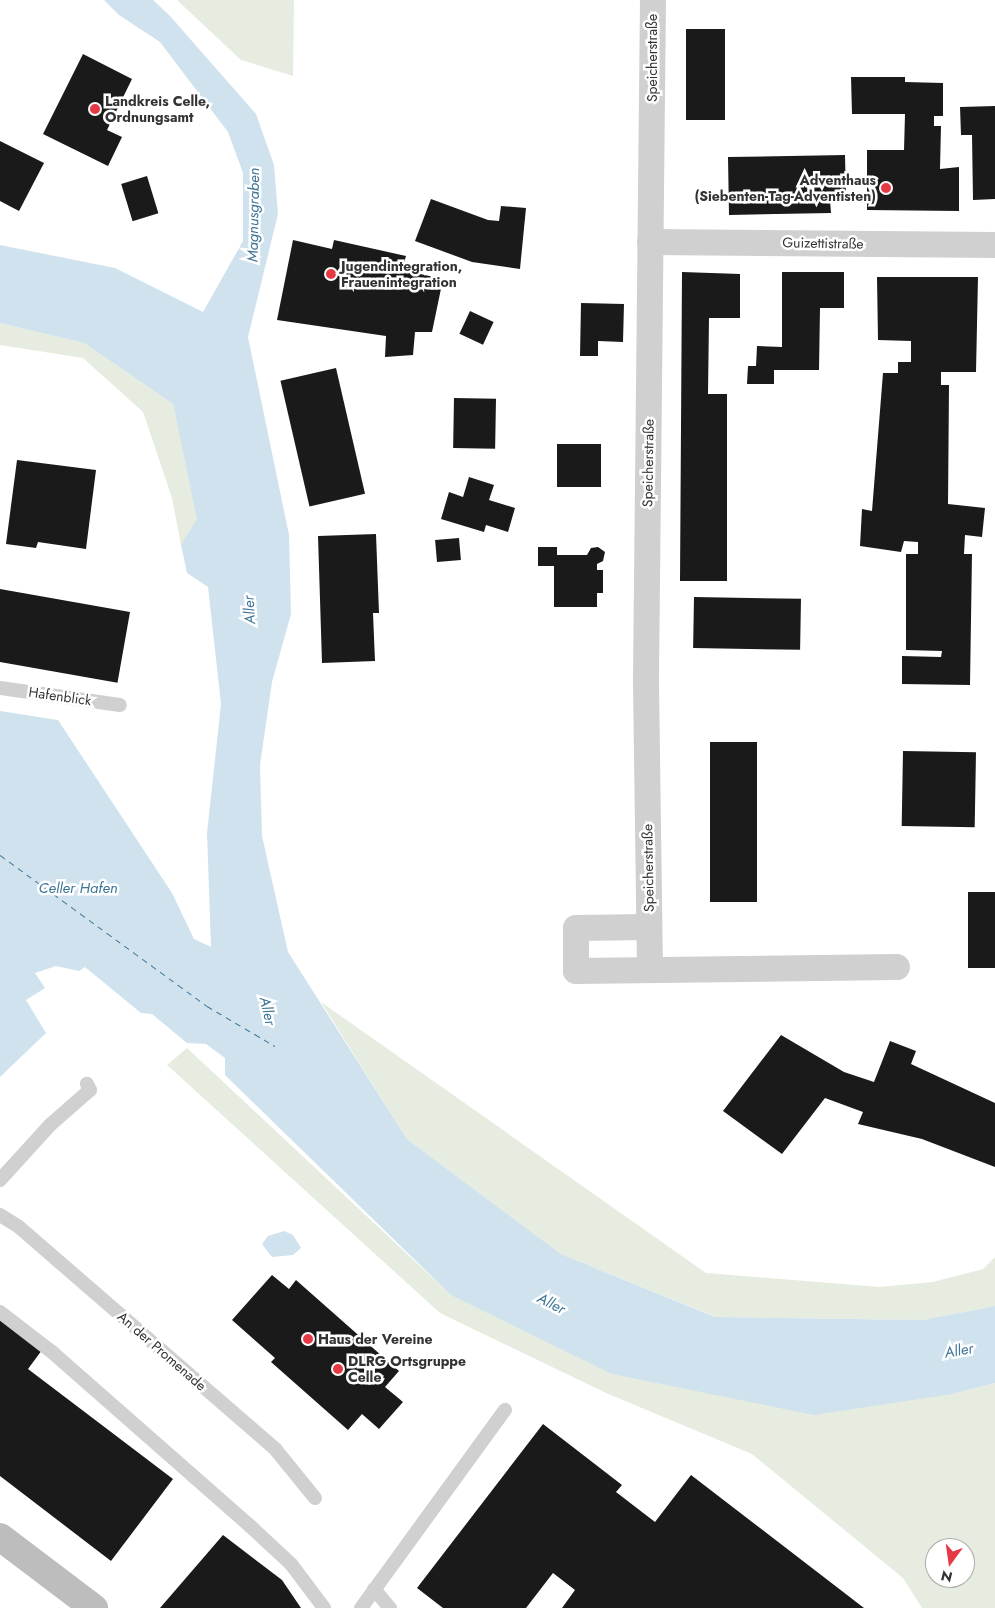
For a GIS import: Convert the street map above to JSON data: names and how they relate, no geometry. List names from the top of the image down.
{
  "streets": {
    "street": ["Speicherstraße", "Guizettistraße"],
    "lane": ["Hafenblick", "An der Promenade"]
  },
  "crossings": [
    ["Speicherstraße", "Guizettistraße"]
  ],
  "water": ["Magnusgraben", "Aller", "Celler Hafen"],
  "places": [
    "Landkreis Celle, Ordnungsamt",
    "Adventhaus (Siebenten-Tag-Adventisten)",
    "Jugendintegration, Frauenintegration",
    "Haus der Vereine",
    "DLRG Ortsgruppe Celle"
  ],
  "north": "bottom"
}
